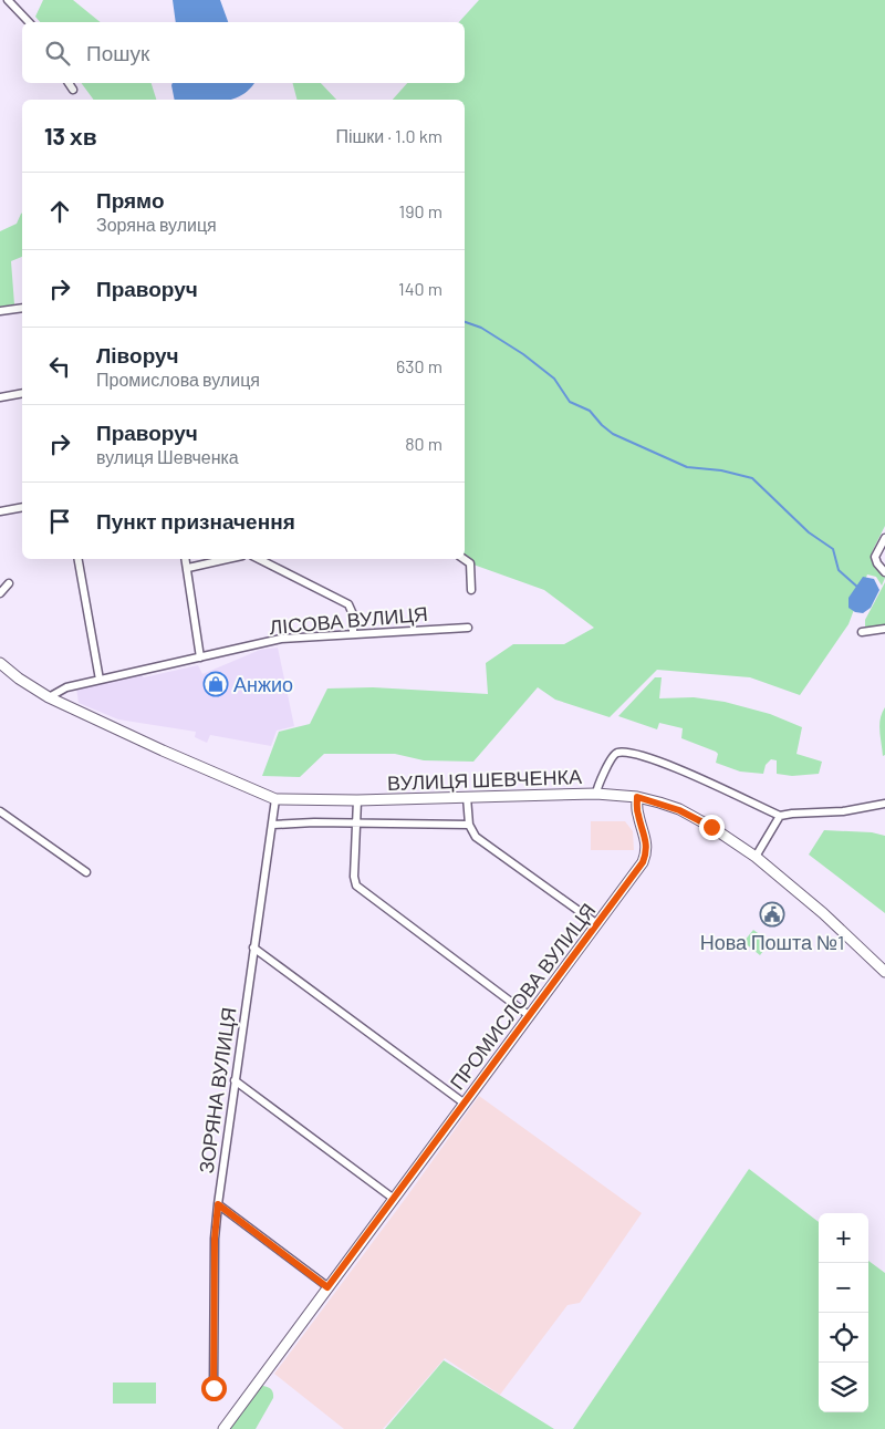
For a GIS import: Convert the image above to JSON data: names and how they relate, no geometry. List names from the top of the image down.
{
  "streets": {
    "street": [
      "ЛІСОВА ВУЛИЦЯ",
      "ВУЛИЦЯ ШЕВЧЕНКА",
      "ПРОМИСЛОВА ВУЛИЦЯ",
      "ЗОРЯНА ВУЛИЦЯ"
    ]
  },
  "crossings": [
    ["ЛІСОВА ВУЛИЦЯ", "ВУЛИЦЯ ШЕВЧЕНКА"],
    ["ВУЛИЦЯ ШЕВЧЕНКА", "ПРОМИСЛОВА ВУЛИЦЯ"],
    ["ВУЛИЦЯ ШЕВЧЕНКА", "ЗОРЯНА ВУЛИЦЯ"]
  ],
  "places": {
    "shop": ["Анжио"],
    "public building": ["Нова Пошта №1"]
  },
  "page": {
    "search": "Пошук",
    "heading": ["13 хв", "Пішки · 1.0 km"],
    "list": [
      ["Прямо", "Зоряна вулиця", "190 m"],
      ["Праворуч", "140 m"],
      ["Ліворуч", "Промислова вулиця", "630 m"],
      ["Праворуч", "вулиця Шевченка", "80 m"],
      "Пункт призначення"
    ],
    "map_buttons": ["+", "−"]
  }
}
